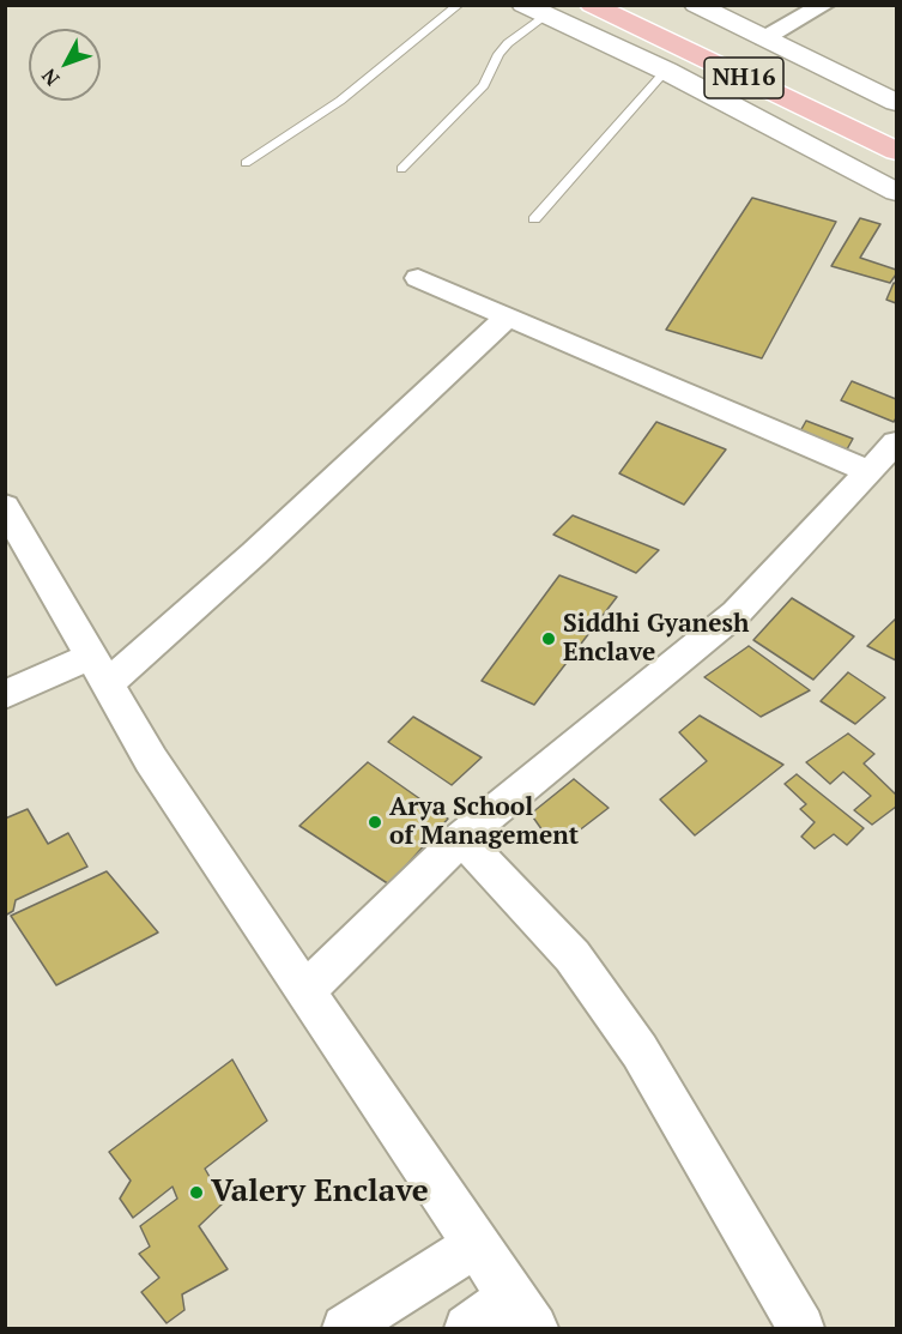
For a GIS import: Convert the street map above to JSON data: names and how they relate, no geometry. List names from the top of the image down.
{
  "streets": {
    "highway": ["NH16"]
  },
  "places": ["Siddhi Gyanesh Enclave", "Arya School of Management", "Valery Enclave"],
  "north": "bottom left"
}
